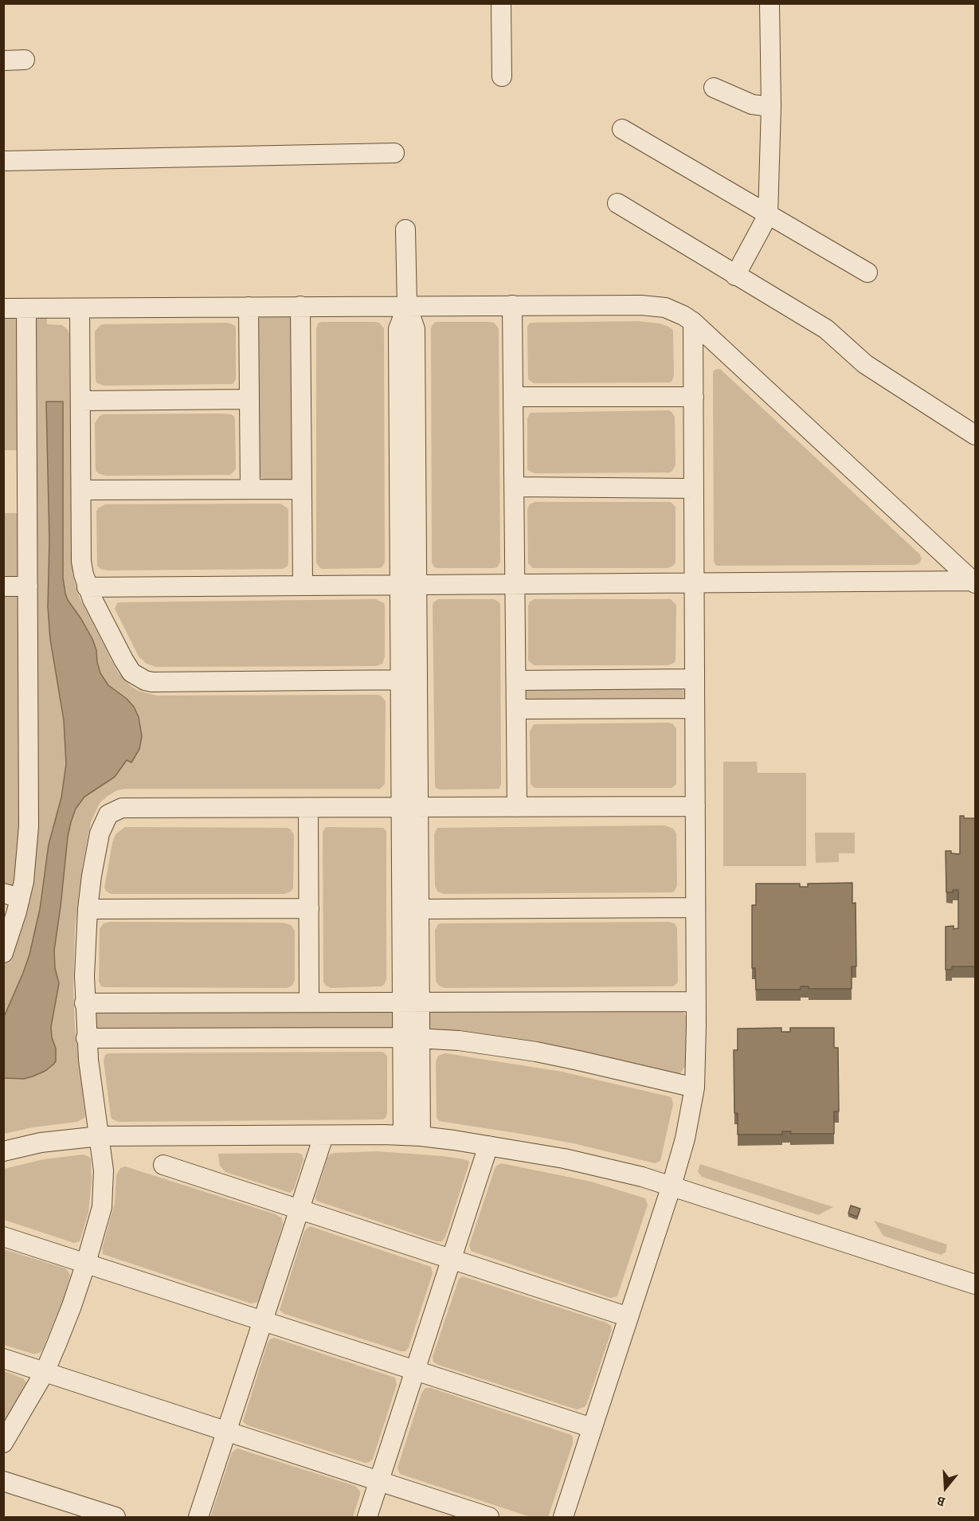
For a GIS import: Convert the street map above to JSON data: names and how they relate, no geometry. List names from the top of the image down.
{
  "north": "bottom"
}
